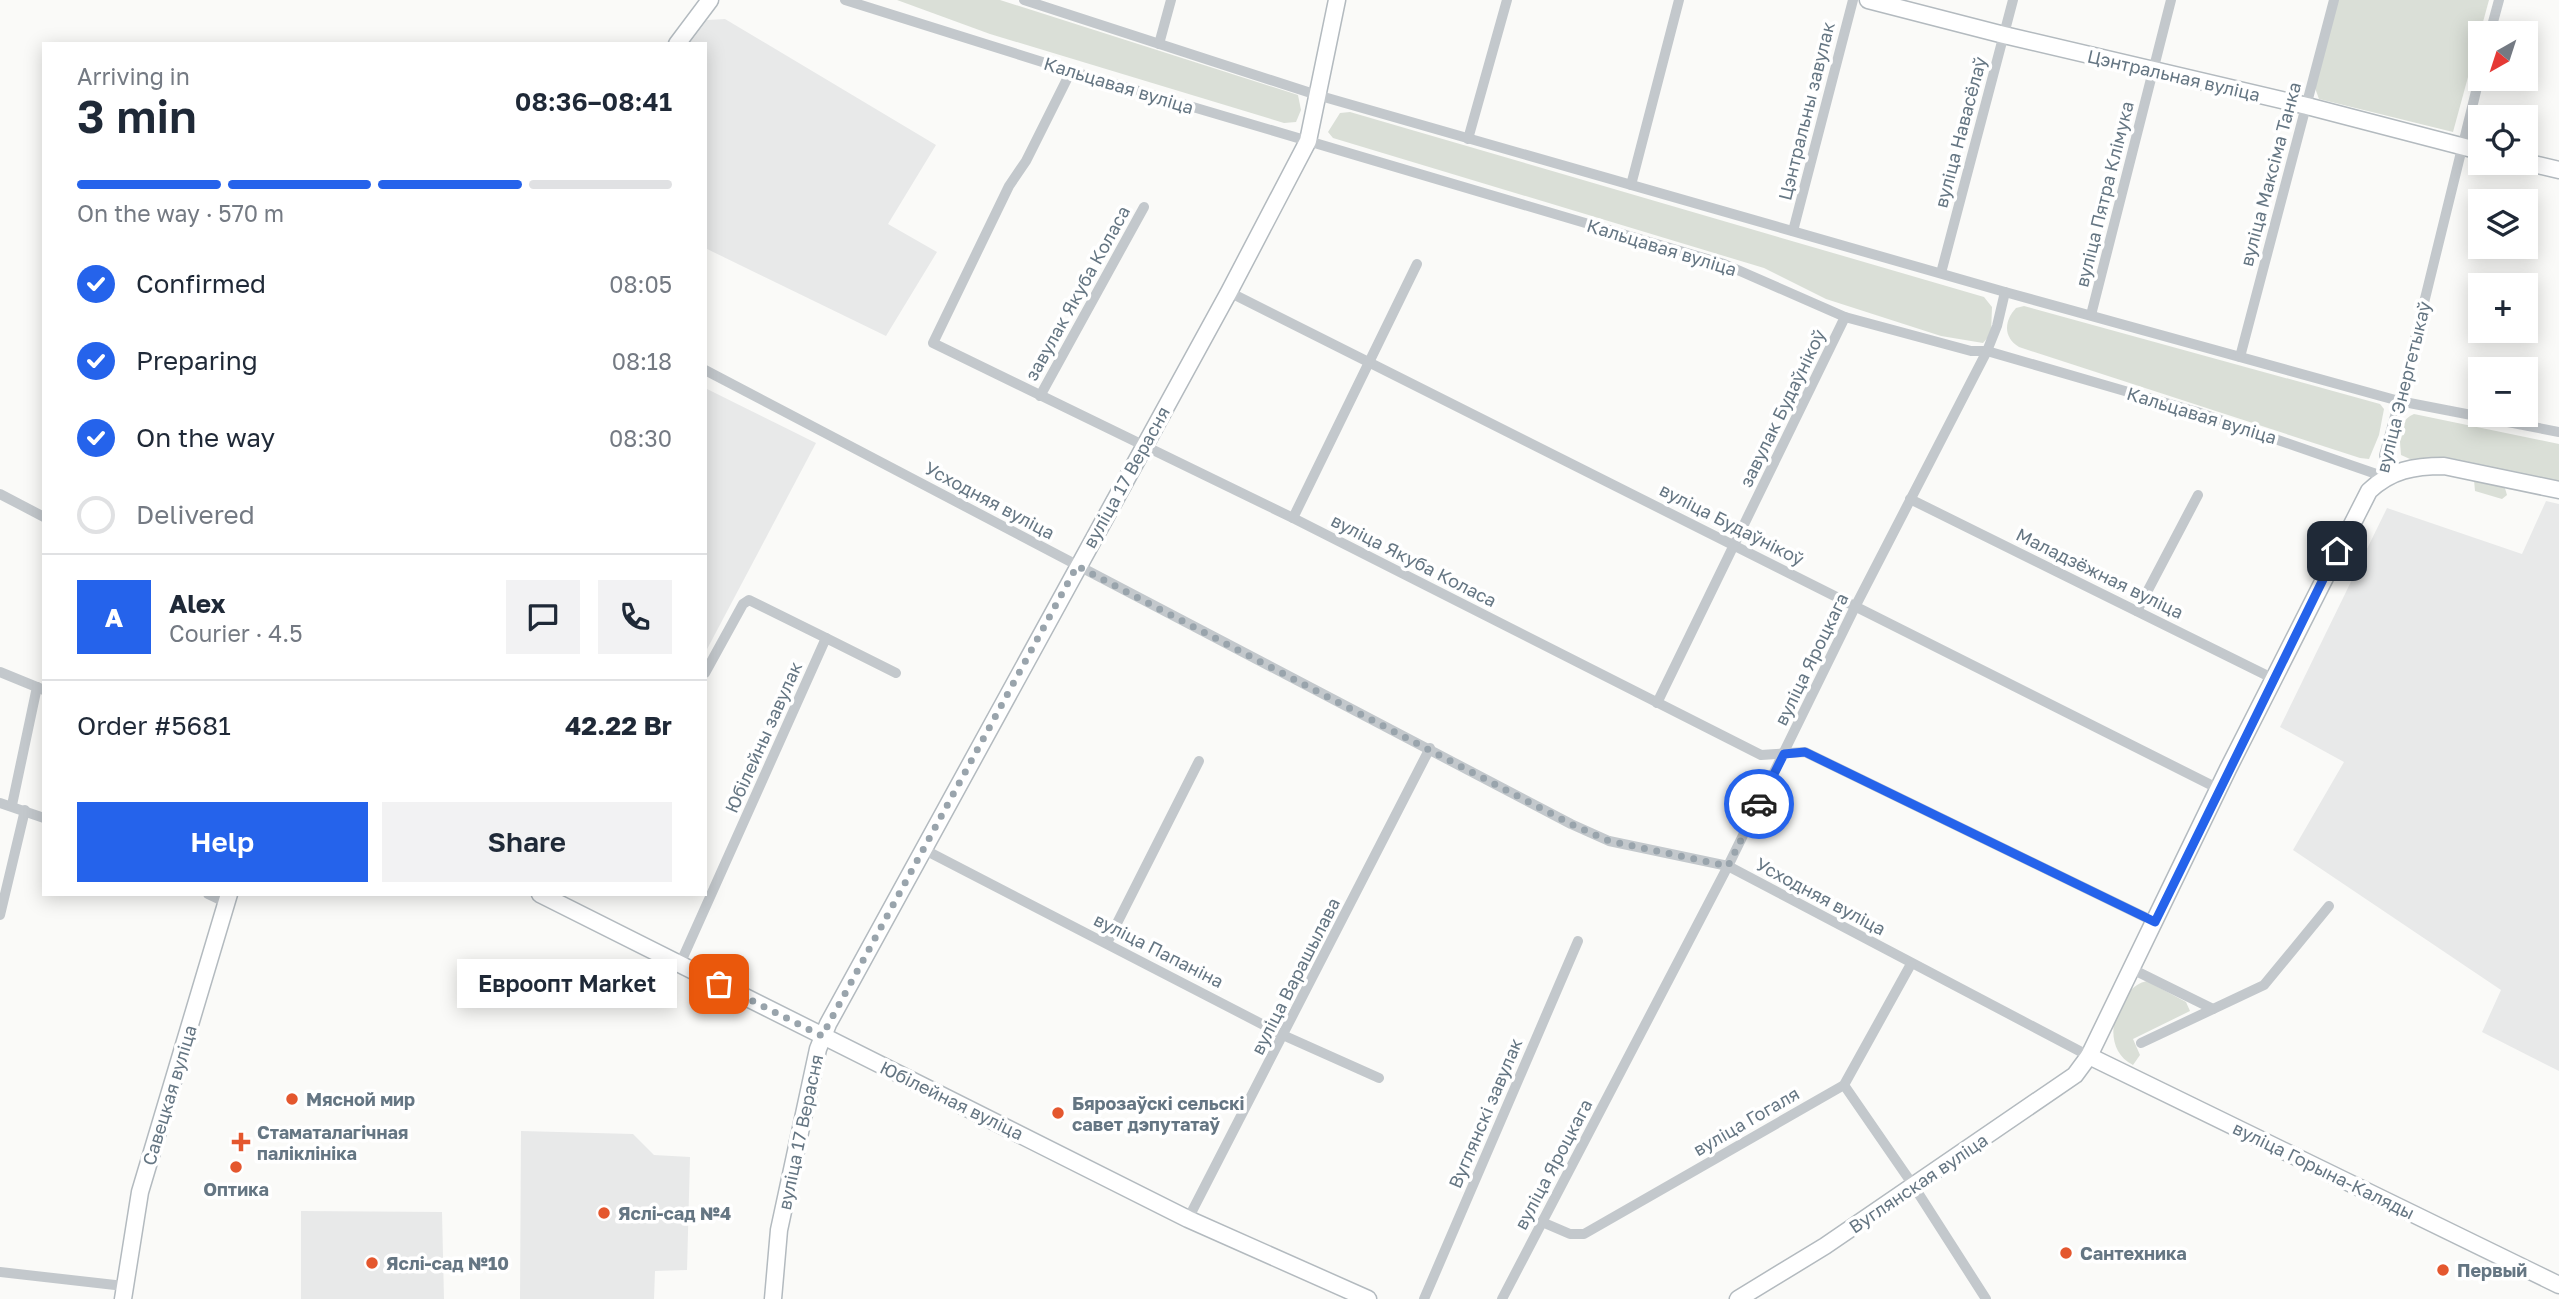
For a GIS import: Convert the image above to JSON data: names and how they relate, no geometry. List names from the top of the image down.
{
  "streets": {
    "street": [
      "Цэнтральная вуліца",
      "Кальцавая вуліца",
      "Цэнтральны завулак",
      "вуліца Навасёлаў",
      "вуліца Максіма Танка",
      "вуліца Пятра Клімука",
      "завулак Якуба Коласа",
      "вуліца Энергетыкаў",
      "завулак Будаўнікоў",
      "вуліца 17 Верасня",
      "Усходняя вуліца",
      "вуліца Будаўнікоў",
      "вуліца Якуба Коласа",
      "Маладзёжная вуліца",
      "вуліца Яроцкага",
      "Юбілейны завулак",
      "вуліца Папаніна",
      "вуліца Варашылава",
      "Савецкая вуліца",
      "Юбілейная вуліца",
      "Вуглянскі завулак",
      "вуліца Гогаля",
      "вуліца Горына-Каляды",
      "Вуглянская вуліца"
    ]
  },
  "crossings": [
    ["Цэнтральная вуліца", "вуліца Навасёлаў"],
    ["Цэнтральная вуліца", "вуліца Максіма Танка"],
    ["Цэнтральная вуліца", "вуліца Пятра Клімука"],
    ["Цэнтральная вуліца", "вуліца Энергетыкаў"],
    ["Кальцавая вуліца", "вуліца Энергетыкаў"],
    ["Кальцавая вуліца", "завулак Будаўнікоў"],
    ["Кальцавая вуліца", "вуліца 17 Верасня"],
    ["Кальцавая вуліца", "вуліца Якуба Коласа"],
    ["Кальцавая вуліца", "вуліца Яроцкага"],
    ["завулак Якуба Коласа", "вуліца Якуба Коласа"],
    ["вуліца Энергетыкаў", "Усходняя вуліца"],
    ["вуліца Энергетыкаў", "вуліца Будаўнікоў"],
    ["вуліца Энергетыкаў", "вуліца Якуба Коласа"],
    ["вуліца Энергетыкаў", "Маладзёжная вуліца"],
    ["вуліца Энергетыкаў", "вуліца Горына-Каляды"],
    ["вуліца Энергетыкаў", "Вуглянская вуліца"],
    ["завулак Будаўнікоў", "вуліца Будаўнікоў"],
    ["завулак Будаўнікоў", "вуліца Якуба Коласа"],
    ["вуліца 17 Верасня", "Усходняя вуліца"],
    ["вуліца 17 Верасня", "вуліца Будаўнікоў"],
    ["вуліца 17 Верасня", "вуліца Якуба Коласа"],
    ["вуліца 17 Верасня", "вуліца Папаніна"],
    ["вуліца 17 Верасня", "Юбілейная вуліца"],
    ["Усходняя вуліца", "вуліца Яроцкага"],
    ["Усходняя вуліца", "вуліца Варашылава"],
    ["Усходняя вуліца", "вуліца Горына-Каляды"],
    ["Усходняя вуліца", "Вуглянская вуліца"],
    ["вуліца Будаўнікоў", "вуліца Яроцкага"],
    ["вуліца Якуба Коласа", "вуліца Яроцкага"],
    ["Маладзёжная вуліца", "вуліца Яроцкага"],
    ["вуліца Яроцкага", "вуліца Гогаля"],
    ["Юбілейны завулак", "Юбілейная вуліца"],
    ["вуліца Папаніна", "вуліца Варашылава"],
    ["вуліца Варашылава", "Юбілейная вуліца"],
    ["вуліца Горына-Каляды", "Вуглянская вуліца"]
  ],
  "places": {
    "other": [
      "Евроопт Market",
      "Мясной мир",
      "Бярозаўскі сельскі савет дэпутатаў",
      "Оптика",
      "Яслі-сад №4",
      "Сантехника",
      "Яслі-сад №10",
      "Первый"
    ],
    "health": ["Стаматалагічная паліклініка"]
  },
  "north": "bottom left",
  "page": {
    "map_buttons": ["+", "−"],
    "heading": ["3 min", "Arriving in", "08:36–08:41"],
    "panel": [
      "Alex",
      "Courier · 4.5",
      "Order #5681",
      "42.22 Br"
    ],
    "bar": "On the way · 570 m",
    "list": [
      ["Confirmed", "08:05"],
      ["Preparing", "08:18"],
      ["On the way", "08:30"],
      "Delivered"
    ],
    "round": "A",
    "buttons": ["Help", "Share"],
    "bubble": "Евроопт Market"
  }
}
